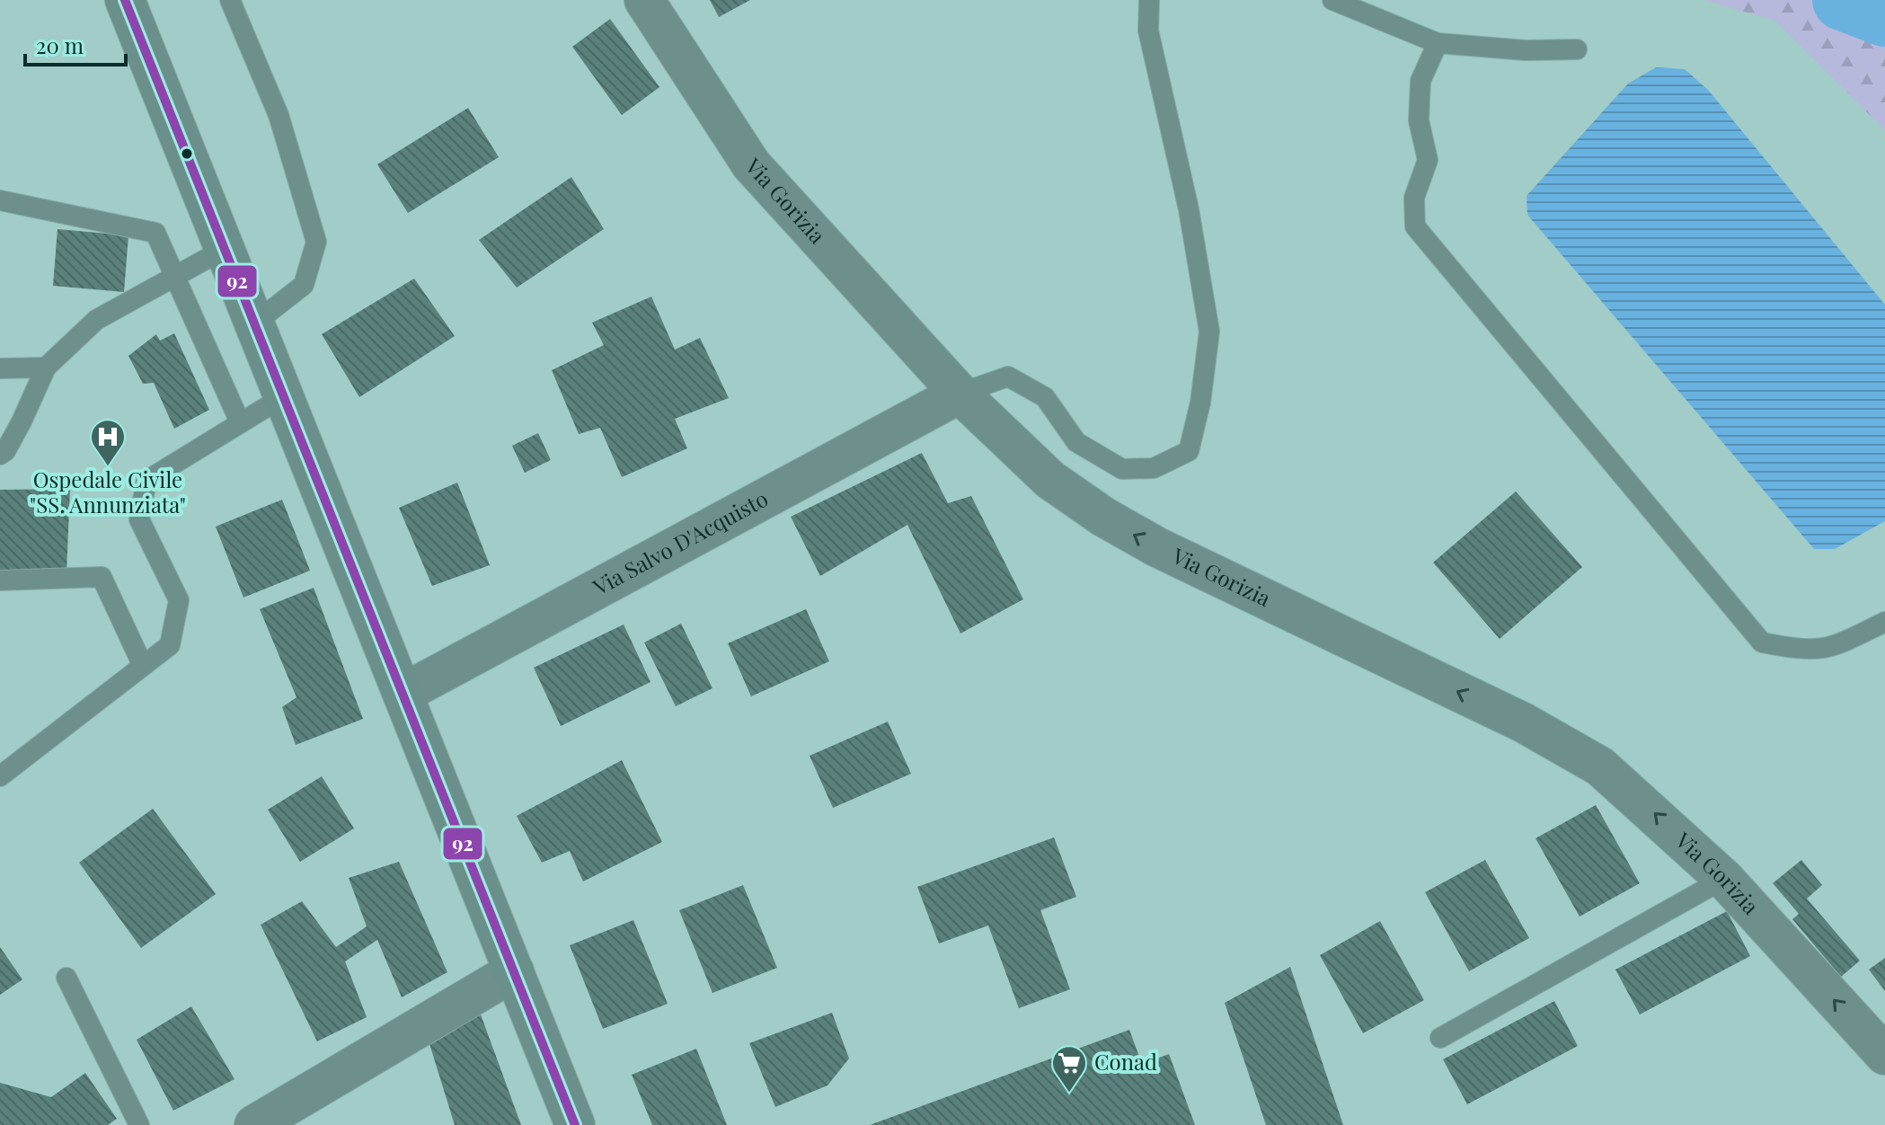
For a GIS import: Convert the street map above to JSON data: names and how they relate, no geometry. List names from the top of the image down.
{
  "streets": {
    "street": ["Via Gorizia", "Via Salvo D'Acquisto"]
  },
  "crossings": [
    ["Via Gorizia", "Via Salvo D'Acquisto"]
  ],
  "one_way": ["Via Gorizia"],
  "places": {
    "hospital": ["Ospedale Civile \"SS. Annunziata\""],
    "supermarket": ["Conad"]
  },
  "lines": ["transit line 92"],
  "scale_bar": "20 m"
}
